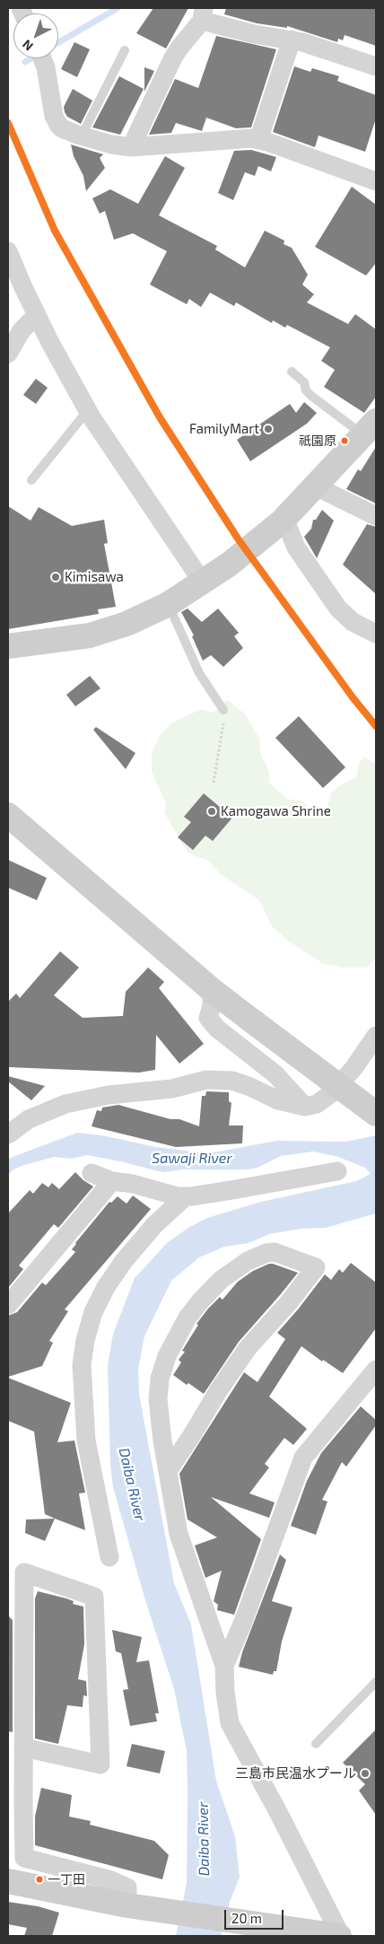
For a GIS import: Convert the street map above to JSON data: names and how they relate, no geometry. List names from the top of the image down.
{
  "water": ["Sawaji River", "Daiba River"],
  "places": [
    "FamilyMart",
    "祇園原",
    "Kimisawa",
    "Kamogawa Shrine",
    "三島市民温水プール",
    "一丁田"
  ],
  "scale_bar": "20 m",
  "north": "bottom left"
}
